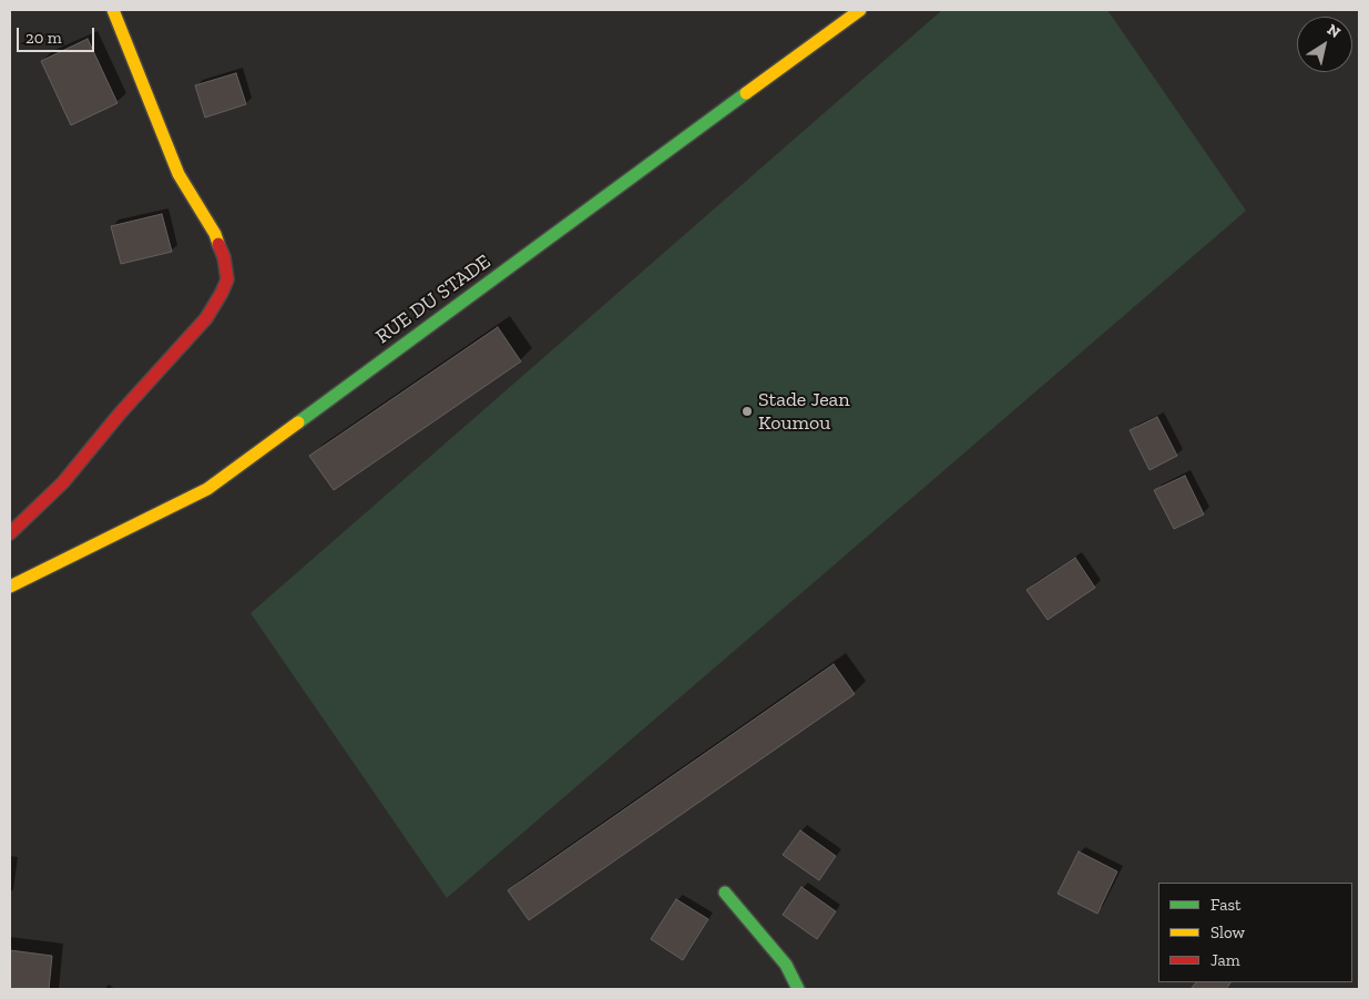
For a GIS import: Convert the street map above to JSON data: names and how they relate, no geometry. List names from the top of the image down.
{
  "streets": {
    "street": ["RUE DU STADE"]
  },
  "places": ["Stade Jean Koumou"],
  "legend": ["Fast", "Slow", "Jam"],
  "scale_bar": "20 m",
  "north": "top right"
}
